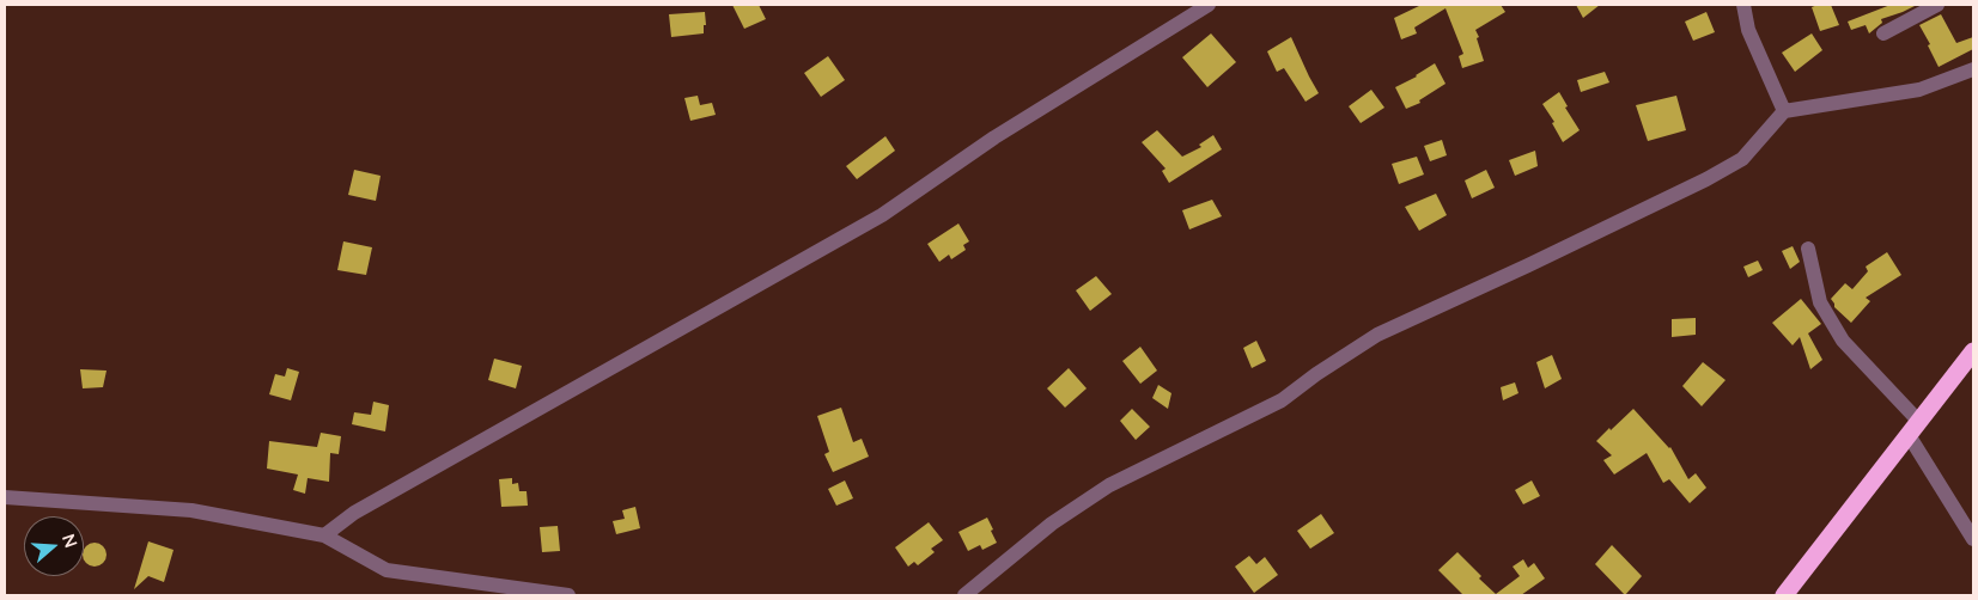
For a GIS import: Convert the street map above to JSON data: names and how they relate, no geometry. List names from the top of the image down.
{
  "north": "right"
}
